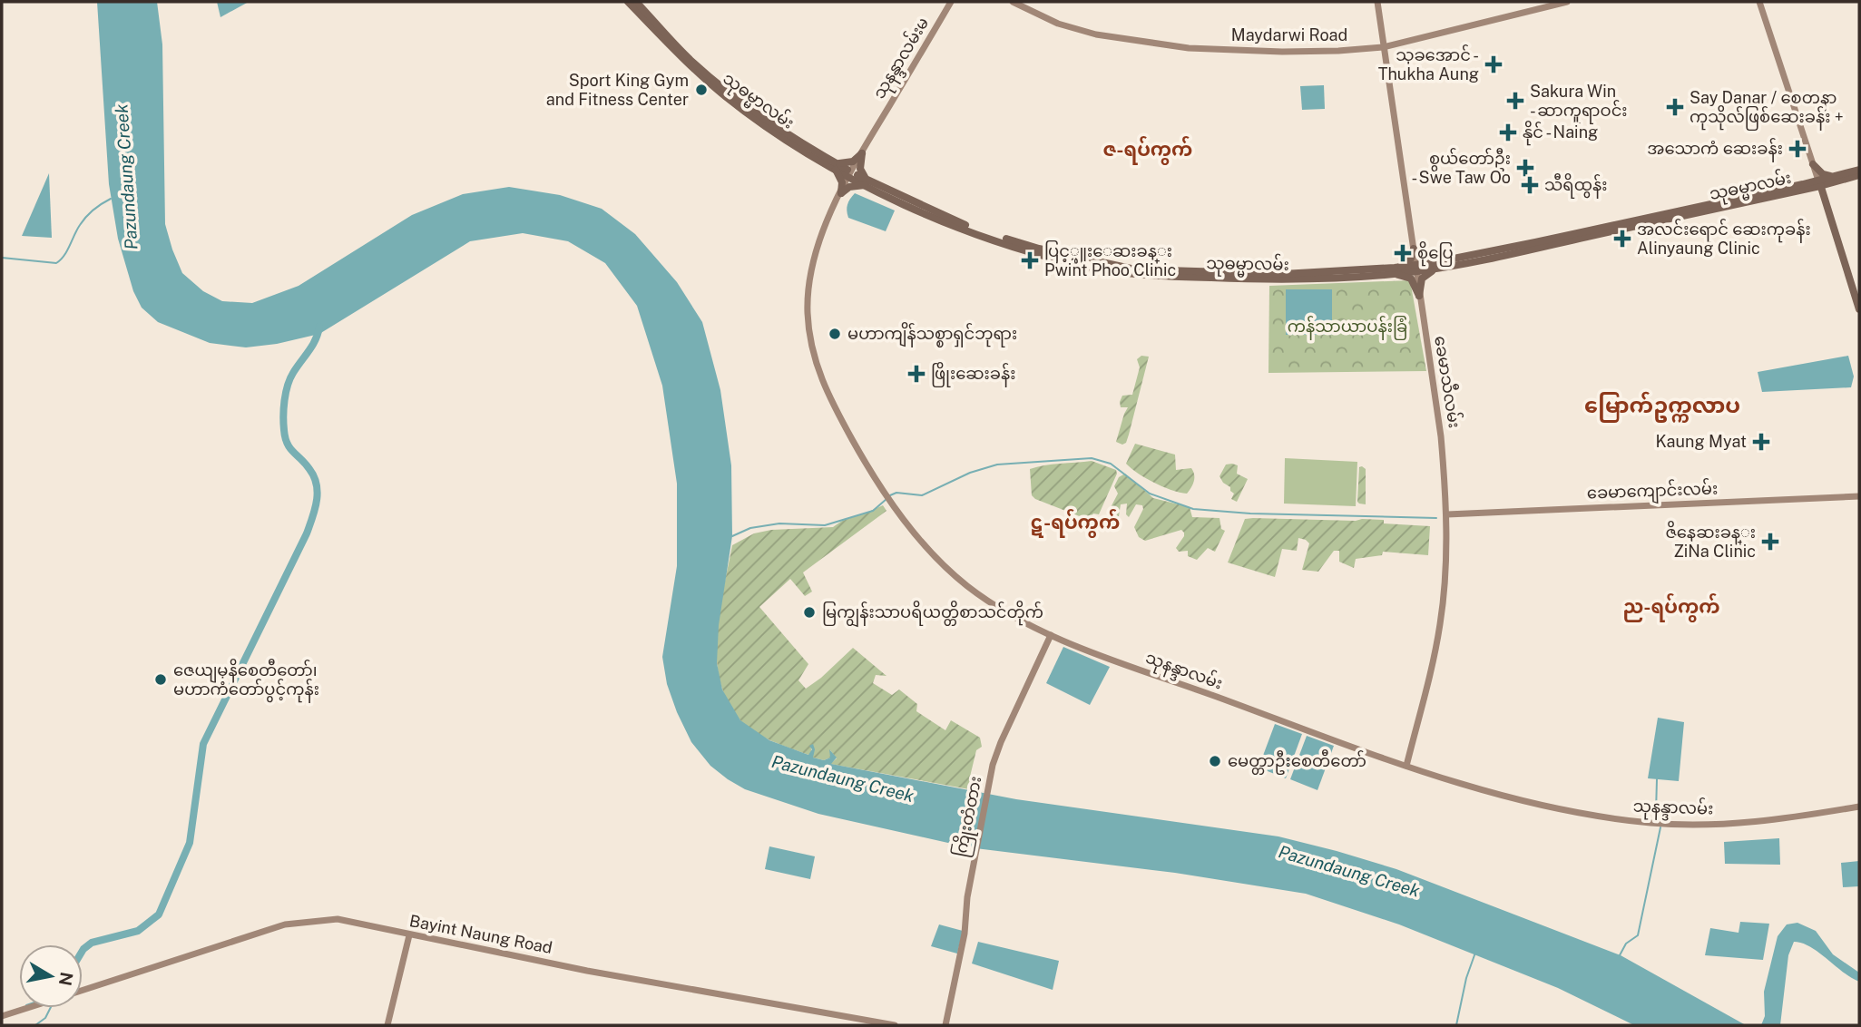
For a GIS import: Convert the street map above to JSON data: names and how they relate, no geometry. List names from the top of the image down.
{
  "streets": {
    "main road": [
      "Maydarwi Road",
      "သုနန္ဒာလမ်းမ",
      "သုဓမ္မာလမ်း",
      "ခေမာသီလမ်း",
      "ခေမာကျောင်းလမ်း",
      "သုနန္ဒာလမ်း",
      "ကြိုးတံတား",
      "Bayint Naung Road"
    ]
  },
  "crossings": [
    ["Maydarwi Road", "ခေမာသီလမ်း"],
    ["သုနန္ဒာလမ်းမ", "သုနန္ဒာလမ်း"],
    ["သုဓမ္မာလမ်း", "ခေမာသီလမ်း"],
    ["သုဓမ္မာလမ်း", "သုနန္ဒာလမ်း"],
    ["ခေမာသီလမ်း", "ခေမာကျောင်းလမ်း"],
    ["ခေမာသီလမ်း", "သုနန္ဒာလမ်း"],
    ["သုနန္ဒာလမ်း", "ကြိုးတံတား"]
  ],
  "districts": [
    "ဇ-ရပ်ကွက်",
    "မြောက်‌ဥက္ကလာပ",
    "ဋ-ရပ်ကွက်",
    "ည-ရပ်ကွက်"
  ],
  "water": ["Pazundaung Creek"],
  "parks": ["ကန်သာယာပန်းခြံ"],
  "places": {
    "health": [
      "သုခအောင် - Thukha Aung",
      "Sakura Win - ဆာကူရာဝင်း",
      "Say Danar / စေတနာ ကုသိုလ်ဖြစ်ဆေးခန်း +",
      "နိုင် - Naing",
      "အသောကံ ဆေးခန်း",
      "စွယ်တော်ဦး - Swe Taw Oo",
      "သီရိထွန်း",
      "အလင်းရောင် ဆေးကုခန်း Alinyaung Clinic",
      "စိုပြေ",
      "ပြင့္ဖူးေဆးခန္း Pwint Phoo Clinic",
      "ဖြိုးဆေးခန်း",
      "Kaung Myat",
      "ဇိနေဆးခန္း ZiNa Clinic"
    ],
    "other": [
      "Sport King Gym and Fitness Center",
      "မဟာကျိန်သစ္စာရှင်ဘုရား",
      "မြကျွန်းသာပရိယတ္တိစာသင်တိုက်",
      "ဇေယျမုနိစေတီတော်၊ မဟာကံတော်ပွင့်ကုန်း",
      "မေတ္တာဦးစေတီတော်"
    ]
  },
  "north": "right"
}
